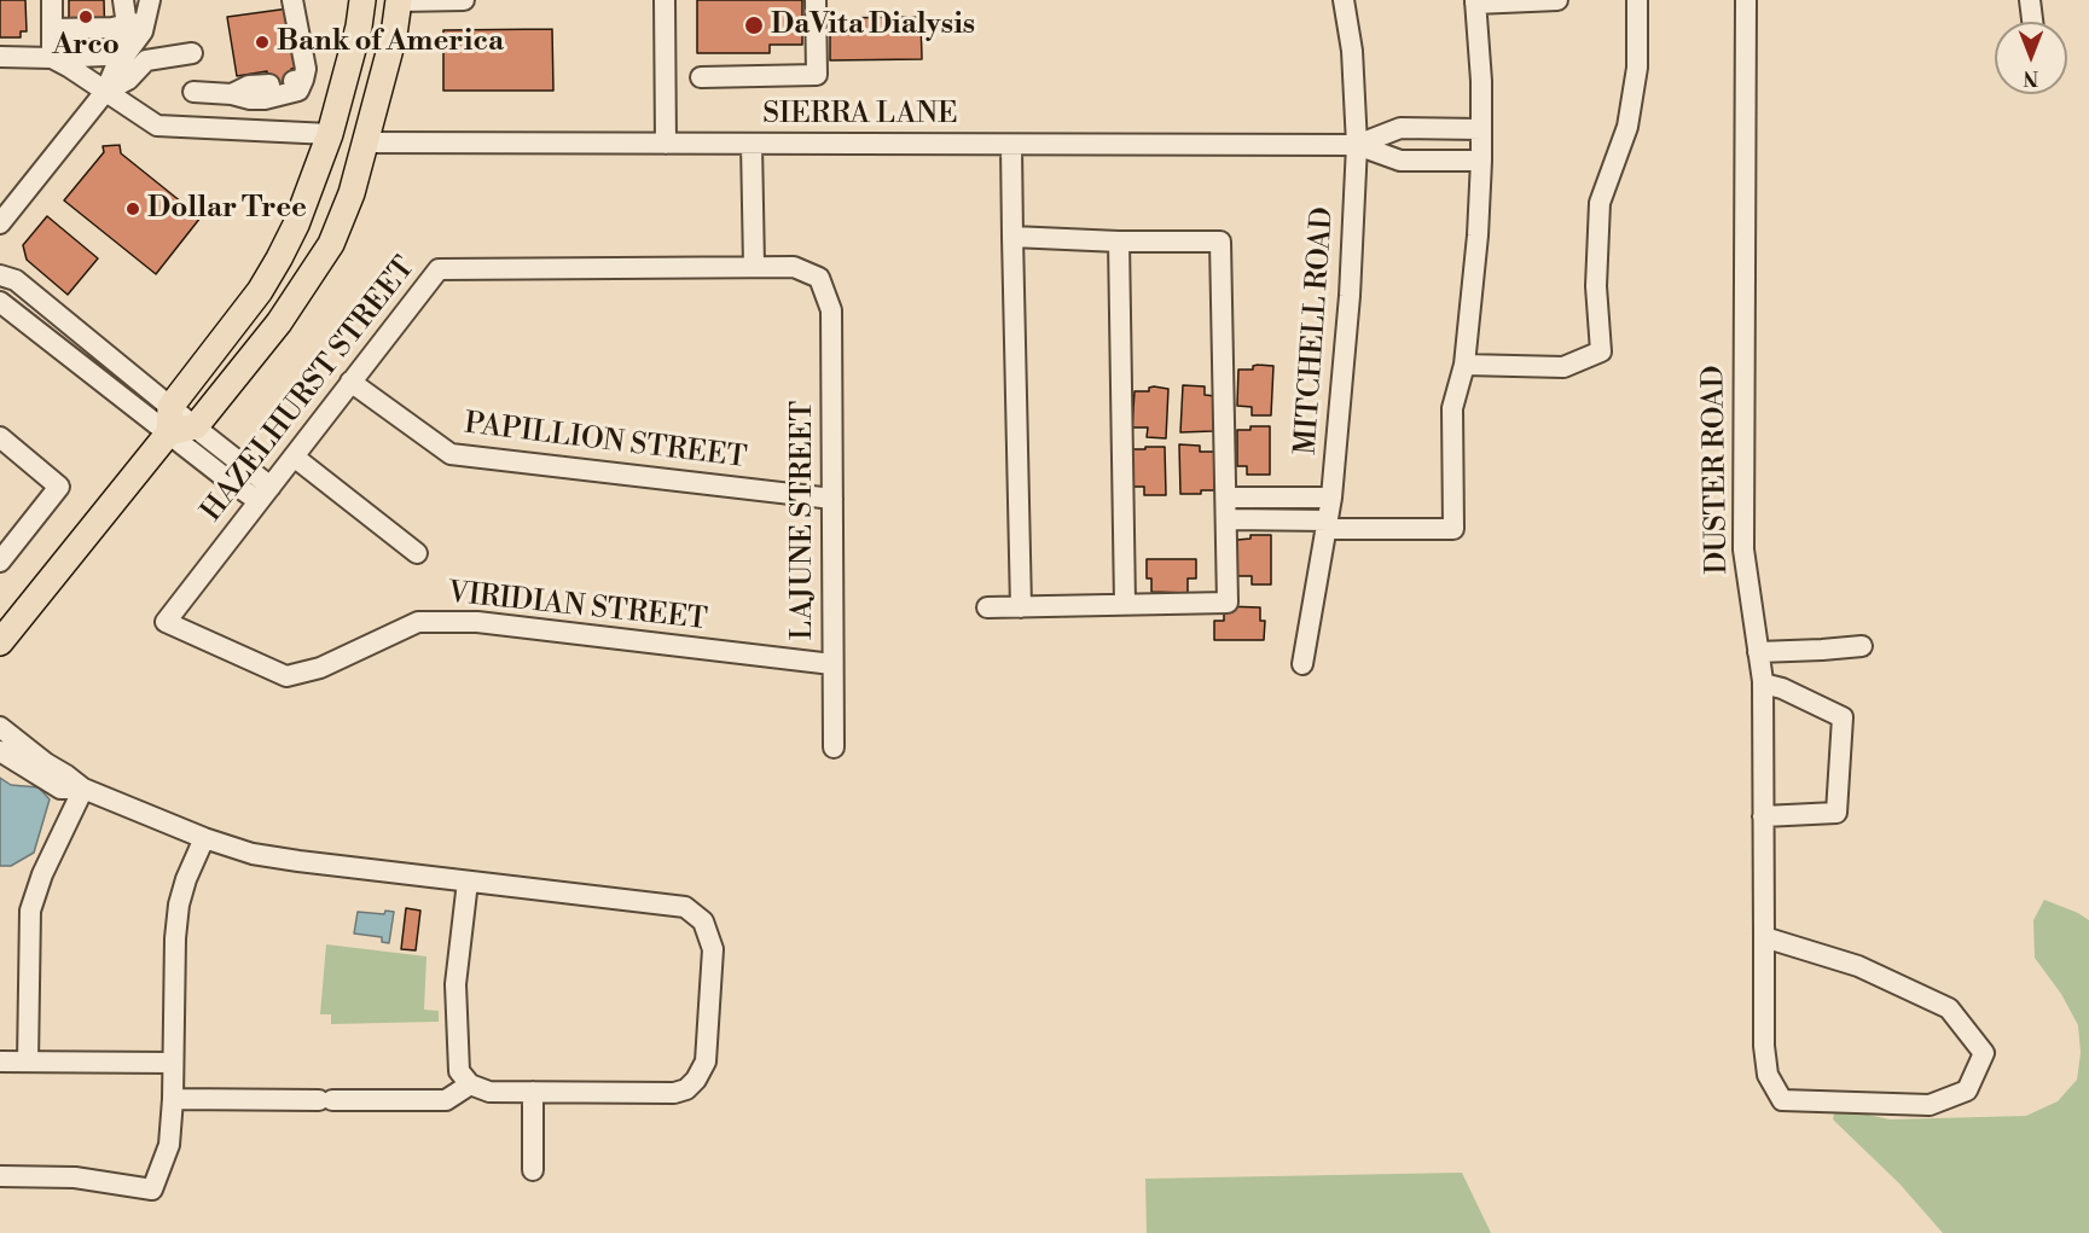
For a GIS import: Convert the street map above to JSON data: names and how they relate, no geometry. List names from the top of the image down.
{
  "streets": {
    "street": [
      "SIERRA LANE",
      "MITCHELL ROAD",
      "HAZELHURST STREET",
      "PAPILLION STREET",
      "DUSTER ROAD",
      "LAJUNE STREET",
      "VIRIDIAN STREET"
    ]
  },
  "crossings": [
    ["SIERRA LANE", "MITCHELL ROAD"],
    ["HAZELHURST STREET", "PAPILLION STREET"],
    ["HAZELHURST STREET", "LAJUNE STREET"],
    ["HAZELHURST STREET", "VIRIDIAN STREET"],
    ["PAPILLION STREET", "LAJUNE STREET"],
    ["LAJUNE STREET", "VIRIDIAN STREET"]
  ],
  "places": [
    "Arco",
    "DaVita Dialysis",
    "Bank of America",
    "Dollar Tree"
  ],
  "north": "bottom"
}
